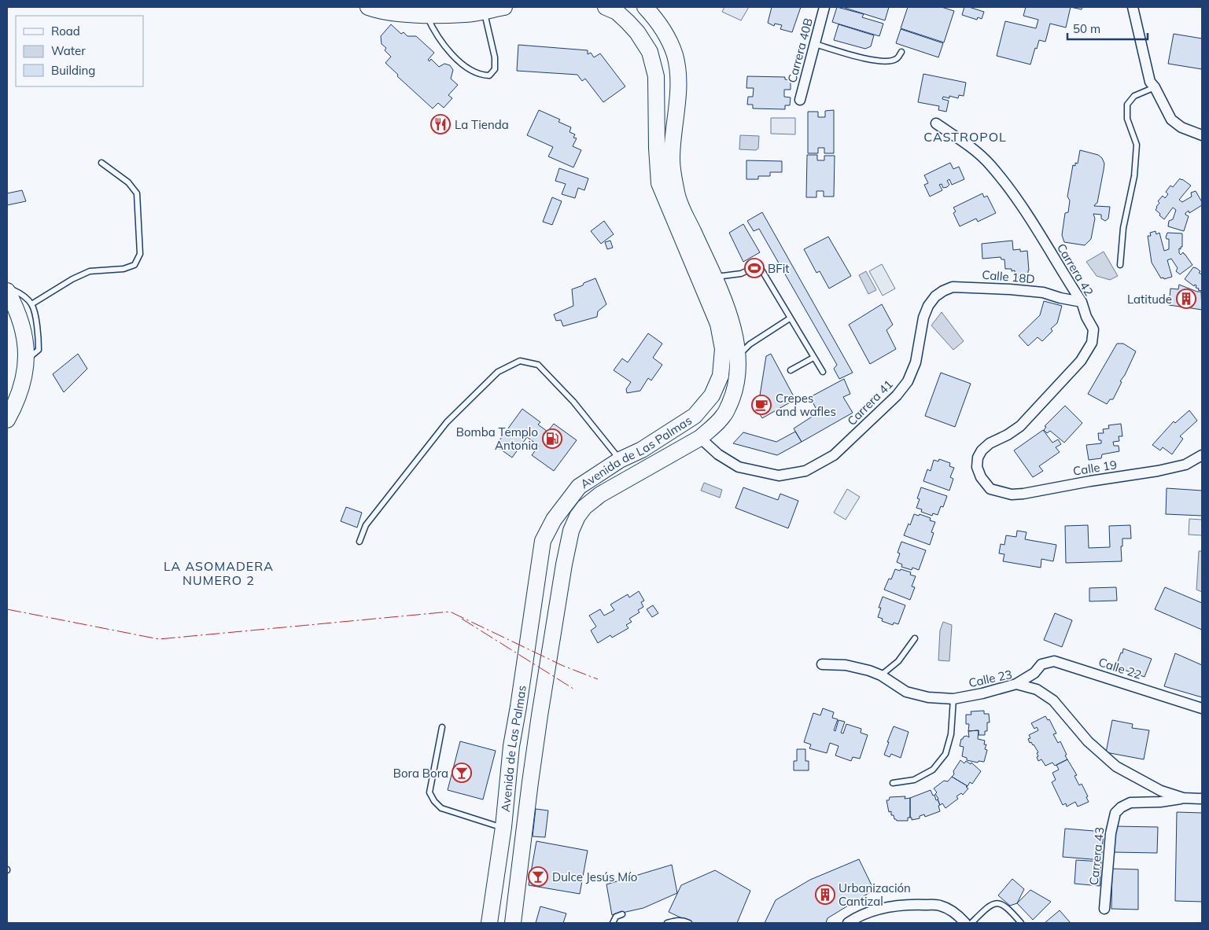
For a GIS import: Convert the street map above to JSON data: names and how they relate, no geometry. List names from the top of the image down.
{
  "streets": {
    "main road": ["Avenida de Las Palmas"],
    "street": [
      "Carrera 40B",
      "Carrera 42",
      "Calle 18D",
      "Carrera 41",
      "Calle 19",
      "Calle 22",
      "Calle 23",
      "Carrera 43"
    ]
  },
  "crossings": [
    ["Carrera 42", "Calle 18D"],
    ["Carrera 42", "Calle 19"],
    ["Calle 18D", "Carrera 41"],
    ["Carrera 41", "Avenida de Las Palmas"],
    ["Calle 22", "Calle 23"],
    ["Calle 23", "Carrera 43"]
  ],
  "districts": ["CASTROPOL", "LA ASOMADERA NUMERO 2"],
  "places": {
    "restaurant": ["La Tienda"],
    "sports": ["BFit"],
    "building": ["Latitude", "Urbanización Cantizal"],
    "cafe": ["Crepes and wafles"],
    "fuel station": ["Bomba Templo Antonia"],
    "bar": ["Bora Bora", "Dulce Jesús Mío"]
  },
  "legend": ["Road", "Water", "Building"],
  "scale_bar": "50 m"
}
